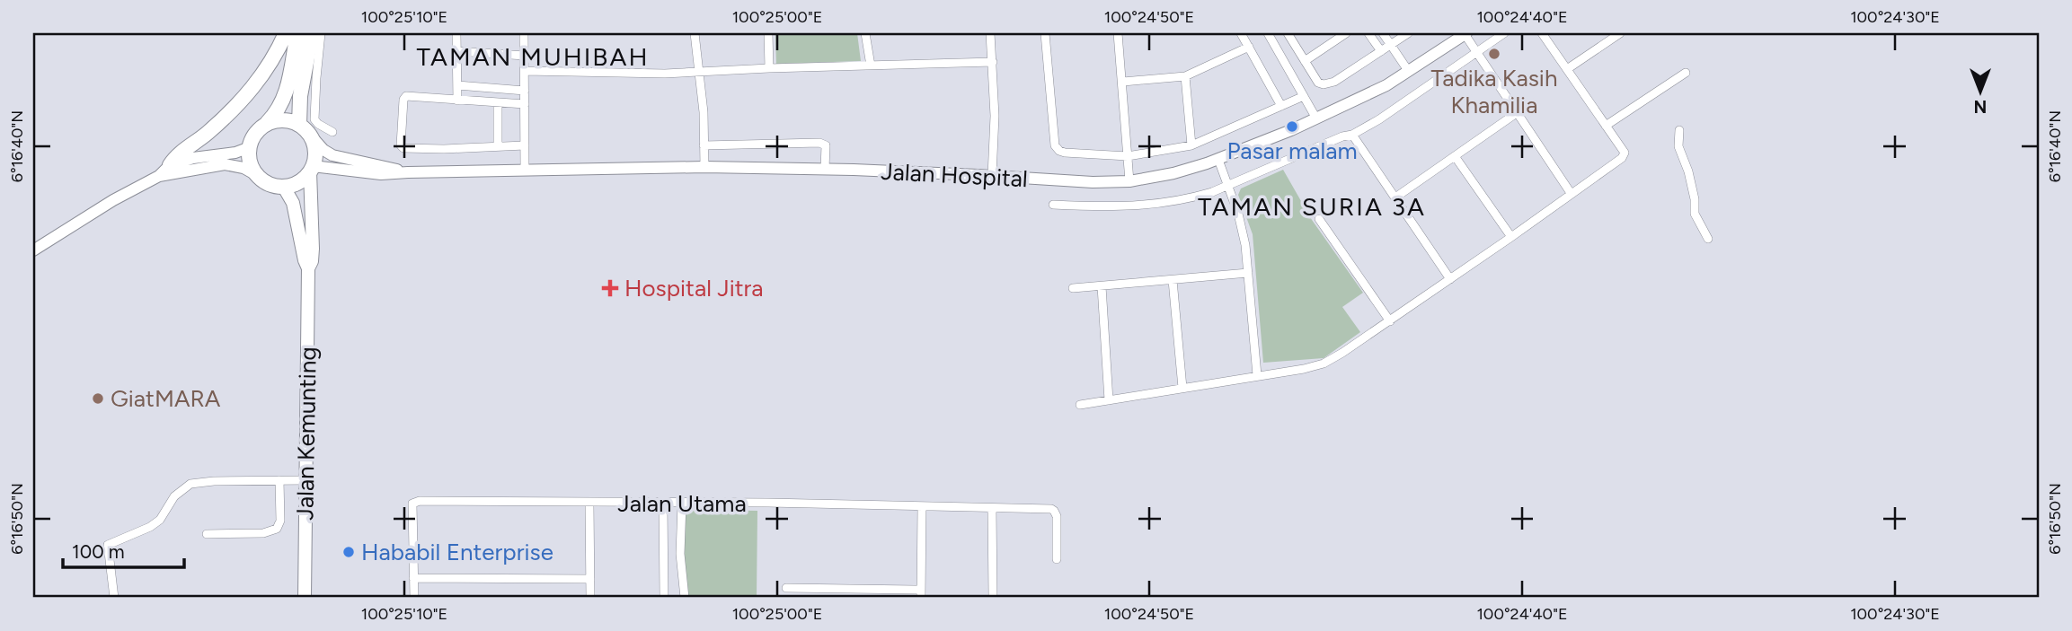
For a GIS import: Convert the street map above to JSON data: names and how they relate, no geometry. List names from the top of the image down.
{
  "streets": {
    "main road": ["Jalan Kemunting"],
    "street": ["Jalan Hospital", "Jalan Utama"]
  },
  "crossings": [
    ["Jalan Hospital", "Jalan Kemunting"]
  ],
  "districts": ["TAMAN MUHIBAH", "TAMAN SURIA 3A"],
  "places": {
    "other": [
      "Tadika Kasih Khamilia",
      "Pasar malam",
      "GiatMARA",
      "Hababil Enterprise"
    ],
    "health": ["Hospital Jitra"]
  },
  "scale_bar": "100 m",
  "north": "bottom",
  "coordinates": [
    "100°25'10\"E",
    "100°25'00\"E",
    "100°24'50\"E",
    "100°24'40\"E",
    "100°24'30\"E",
    "6°16'40\"N",
    "6°16'50\"N"
  ]
}
